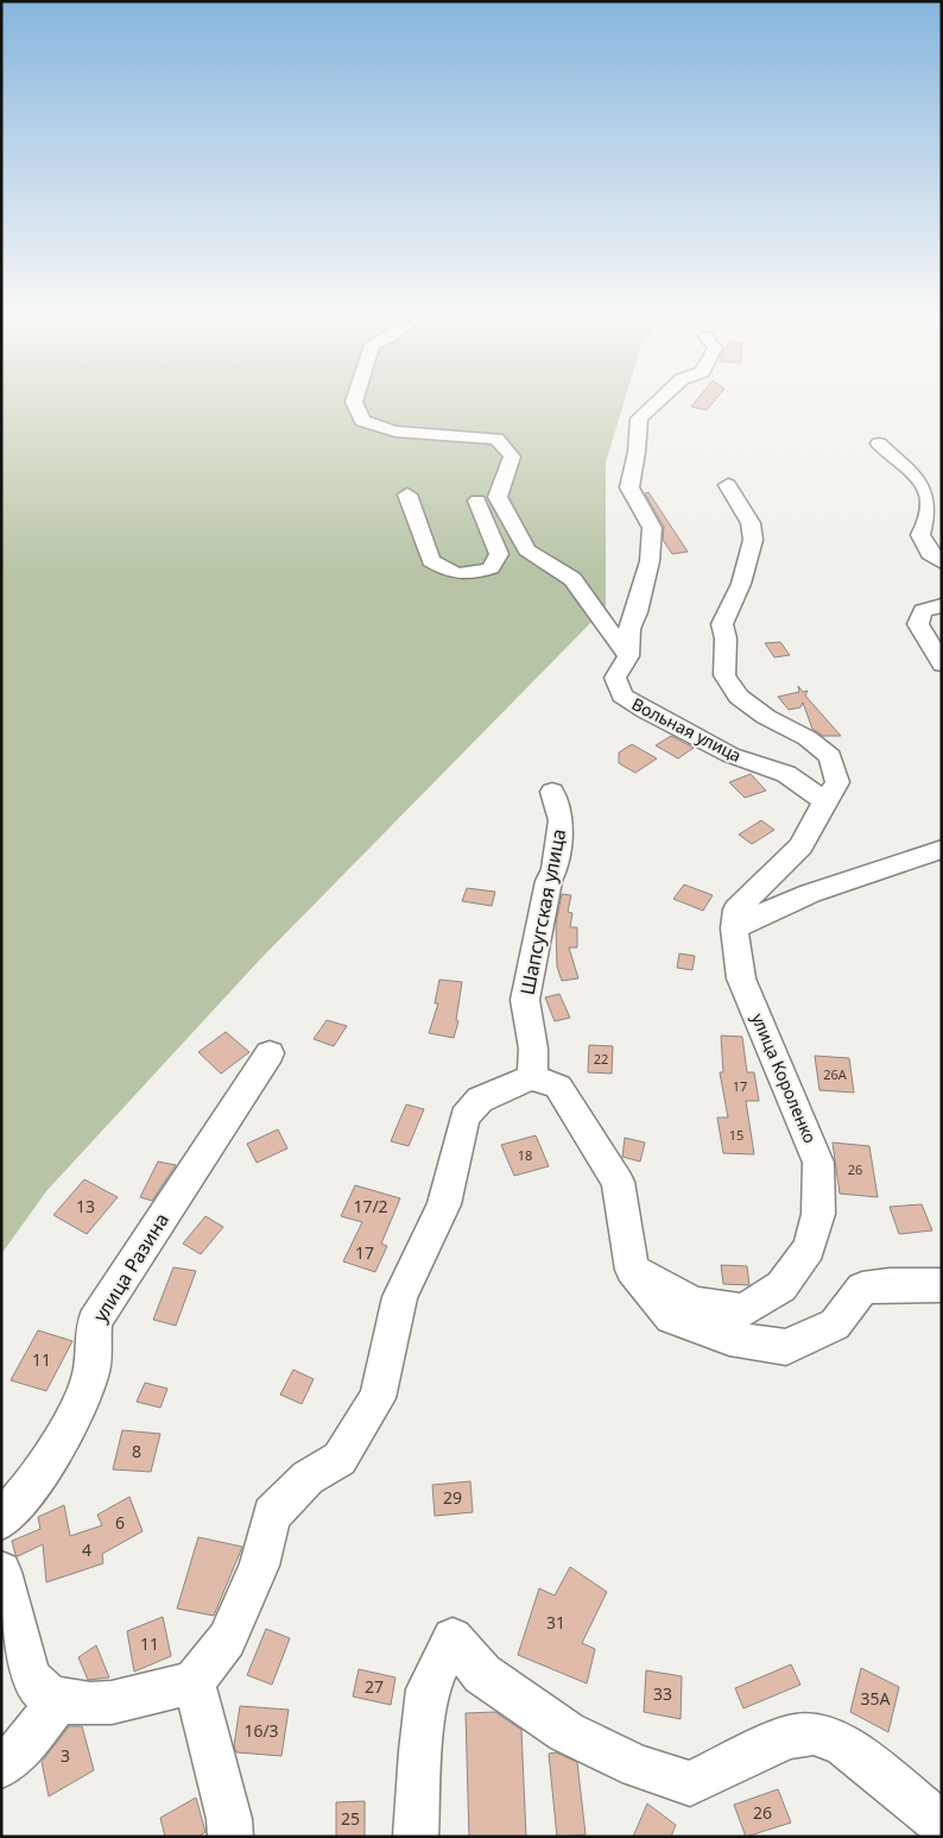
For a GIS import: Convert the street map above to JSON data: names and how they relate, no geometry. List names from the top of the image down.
{
  "streets": {
    "street": [
      "Вольная улица",
      "Шапсугская улица",
      "улица Короленко",
      "улица Разина"
    ]
  },
  "crossings": [
    ["Вольная улица", "улица Короленко"]
  ],
  "house_numbers": [
    "22",
    "26А",
    "17",
    "15",
    "18",
    "26",
    "13",
    "17/2",
    "17",
    "11",
    "8",
    "29",
    "6",
    "4",
    "31",
    "11",
    "27",
    "33",
    "35А",
    "16/3",
    "3",
    "26",
    "25"
  ]
}
